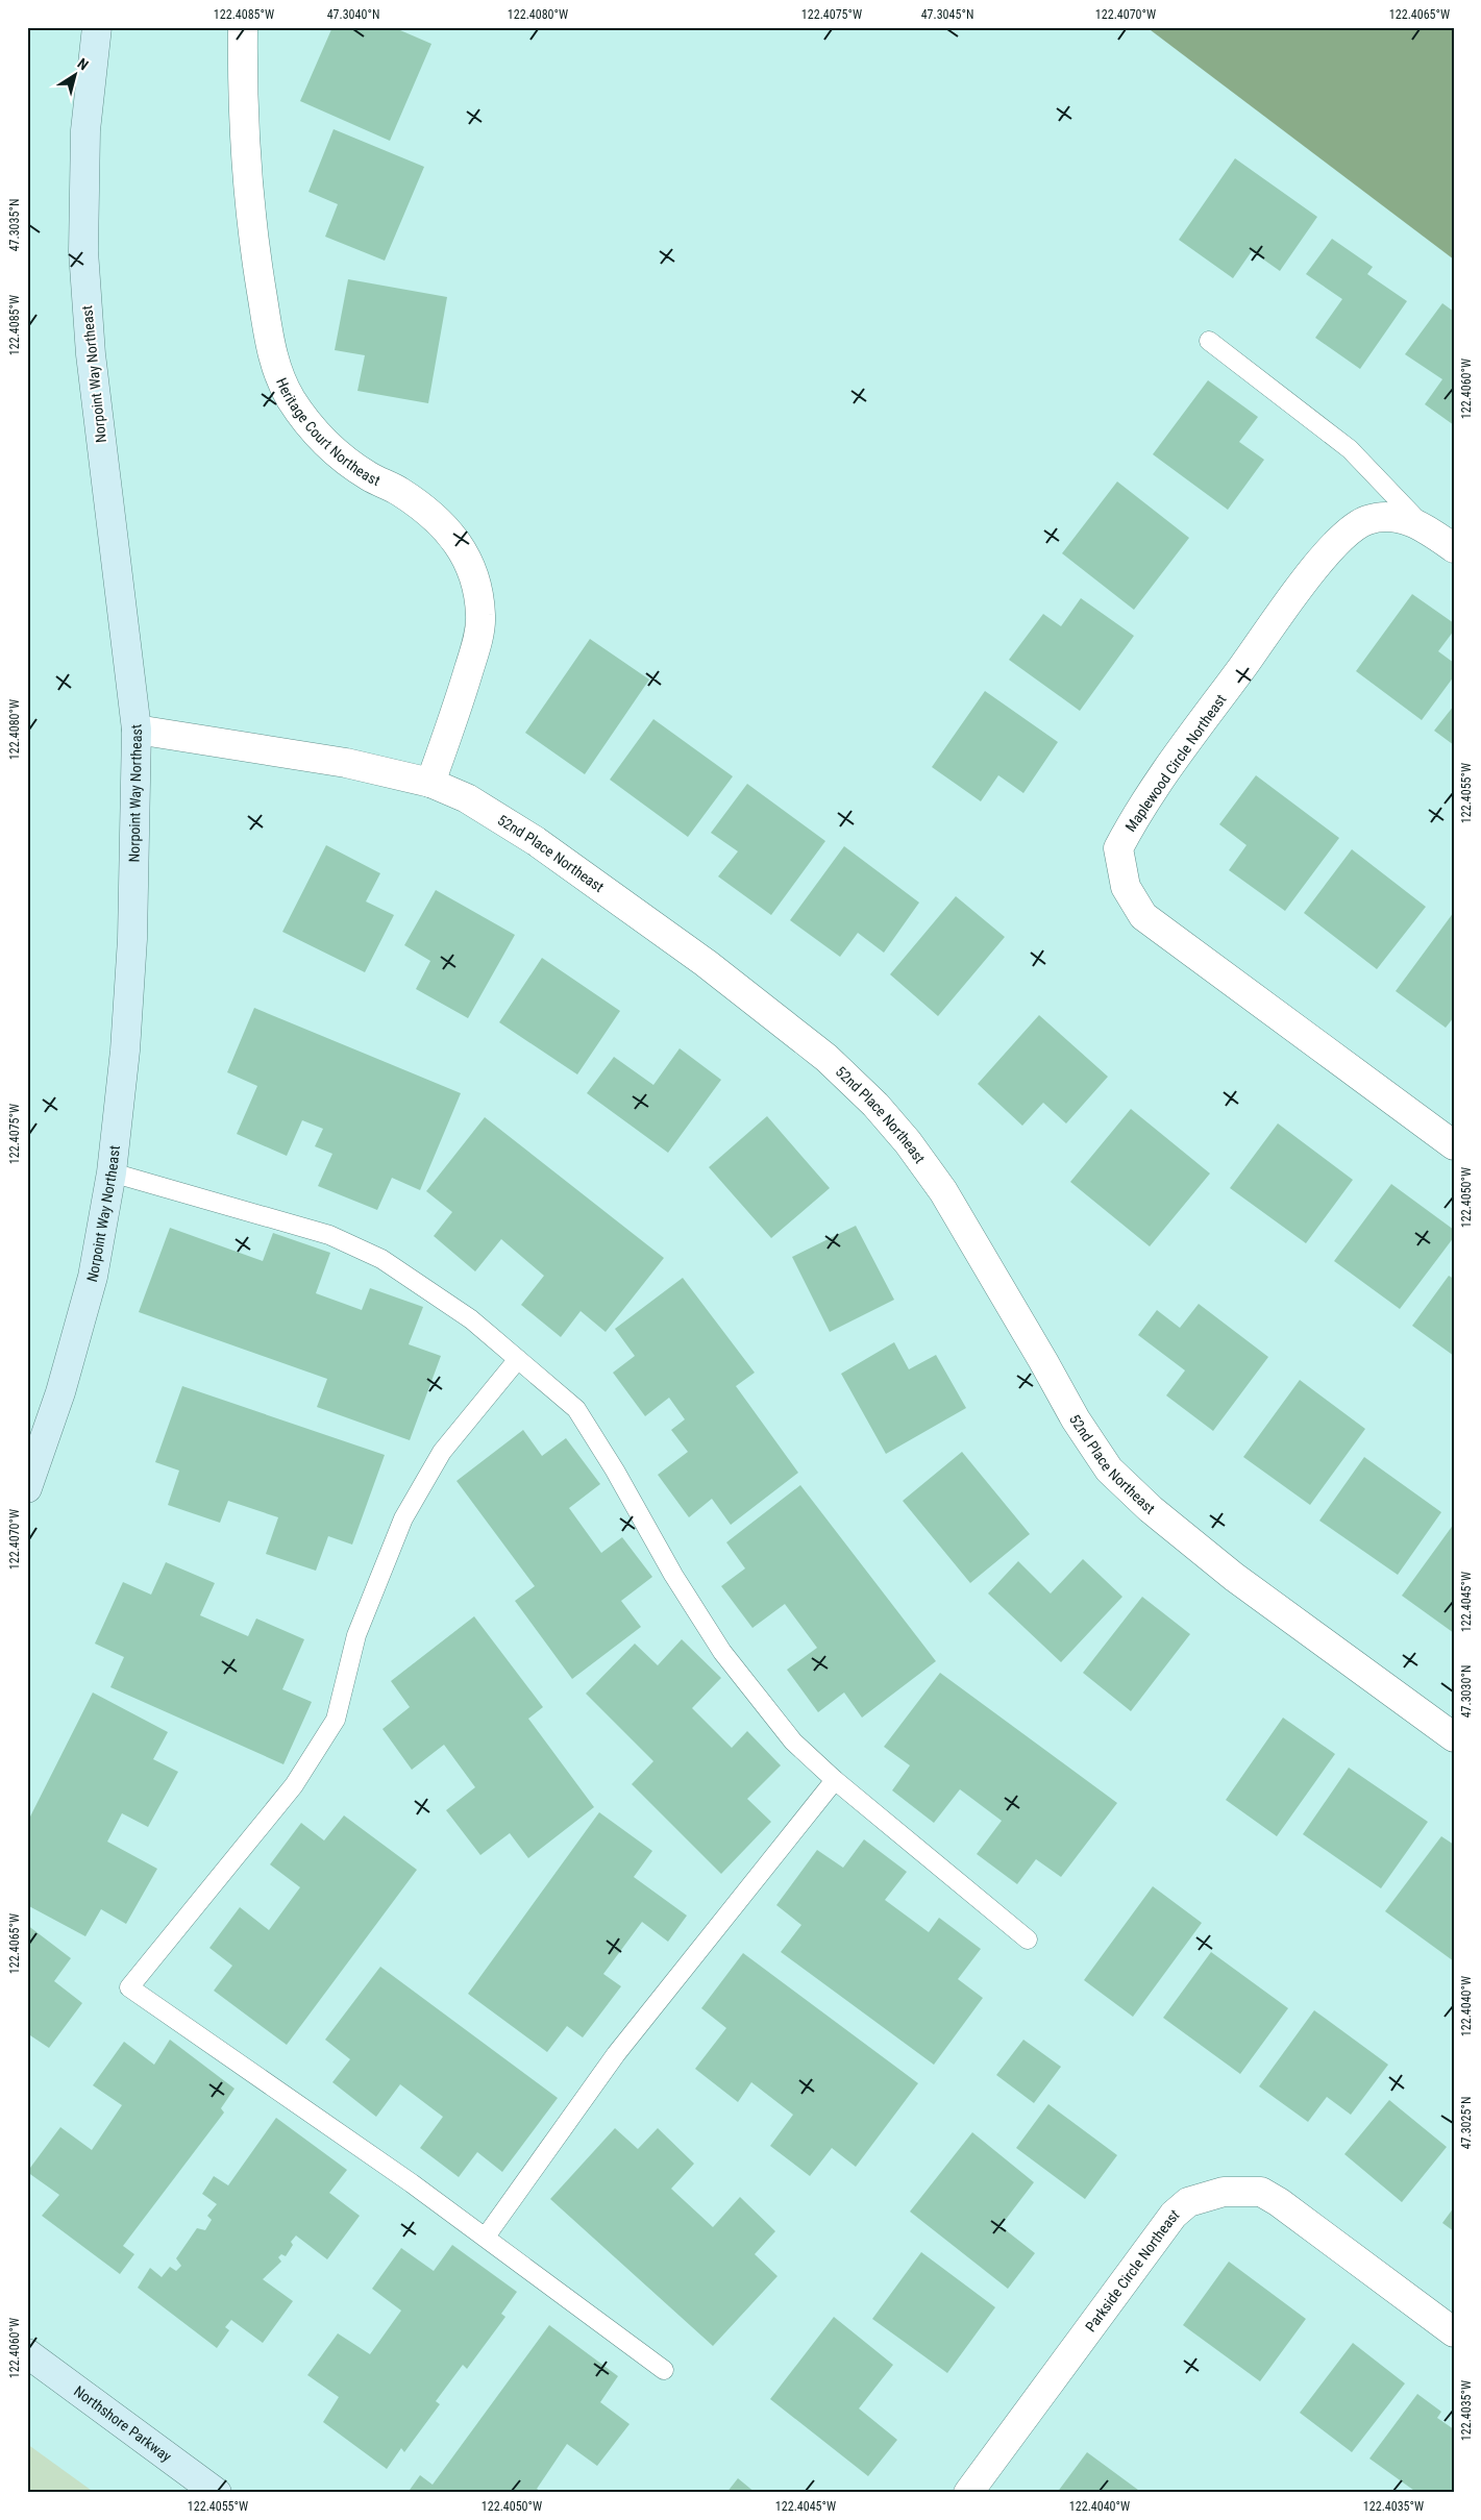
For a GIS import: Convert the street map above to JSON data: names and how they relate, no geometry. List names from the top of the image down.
{
  "streets": {
    "street": [
      "Norpoint Way Northeast",
      "Heritage Court Northeast",
      "Maplewood Circle Northeast",
      "52nd Place Northeast",
      "Parkside Circle Northeast",
      "Northshore Parkway"
    ]
  },
  "crossings": [
    ["Norpoint Way Northeast", "52nd Place Northeast"],
    ["Heritage Court Northeast", "52nd Place Northeast"]
  ],
  "north": "top right",
  "coordinates": [
    "122.4085°W",
    "47.3040°N",
    "122.4080°W",
    "122.4075°W",
    "47.3045°N",
    "122.4070°W",
    "122.4065°W",
    "47.3035°N",
    "122.4060°W",
    "122.4055°W",
    "122.4050°W",
    "122.4045°W",
    "47.3030°N",
    "122.4040°W",
    "47.3025°N",
    "122.4035°W"
  ]
}
